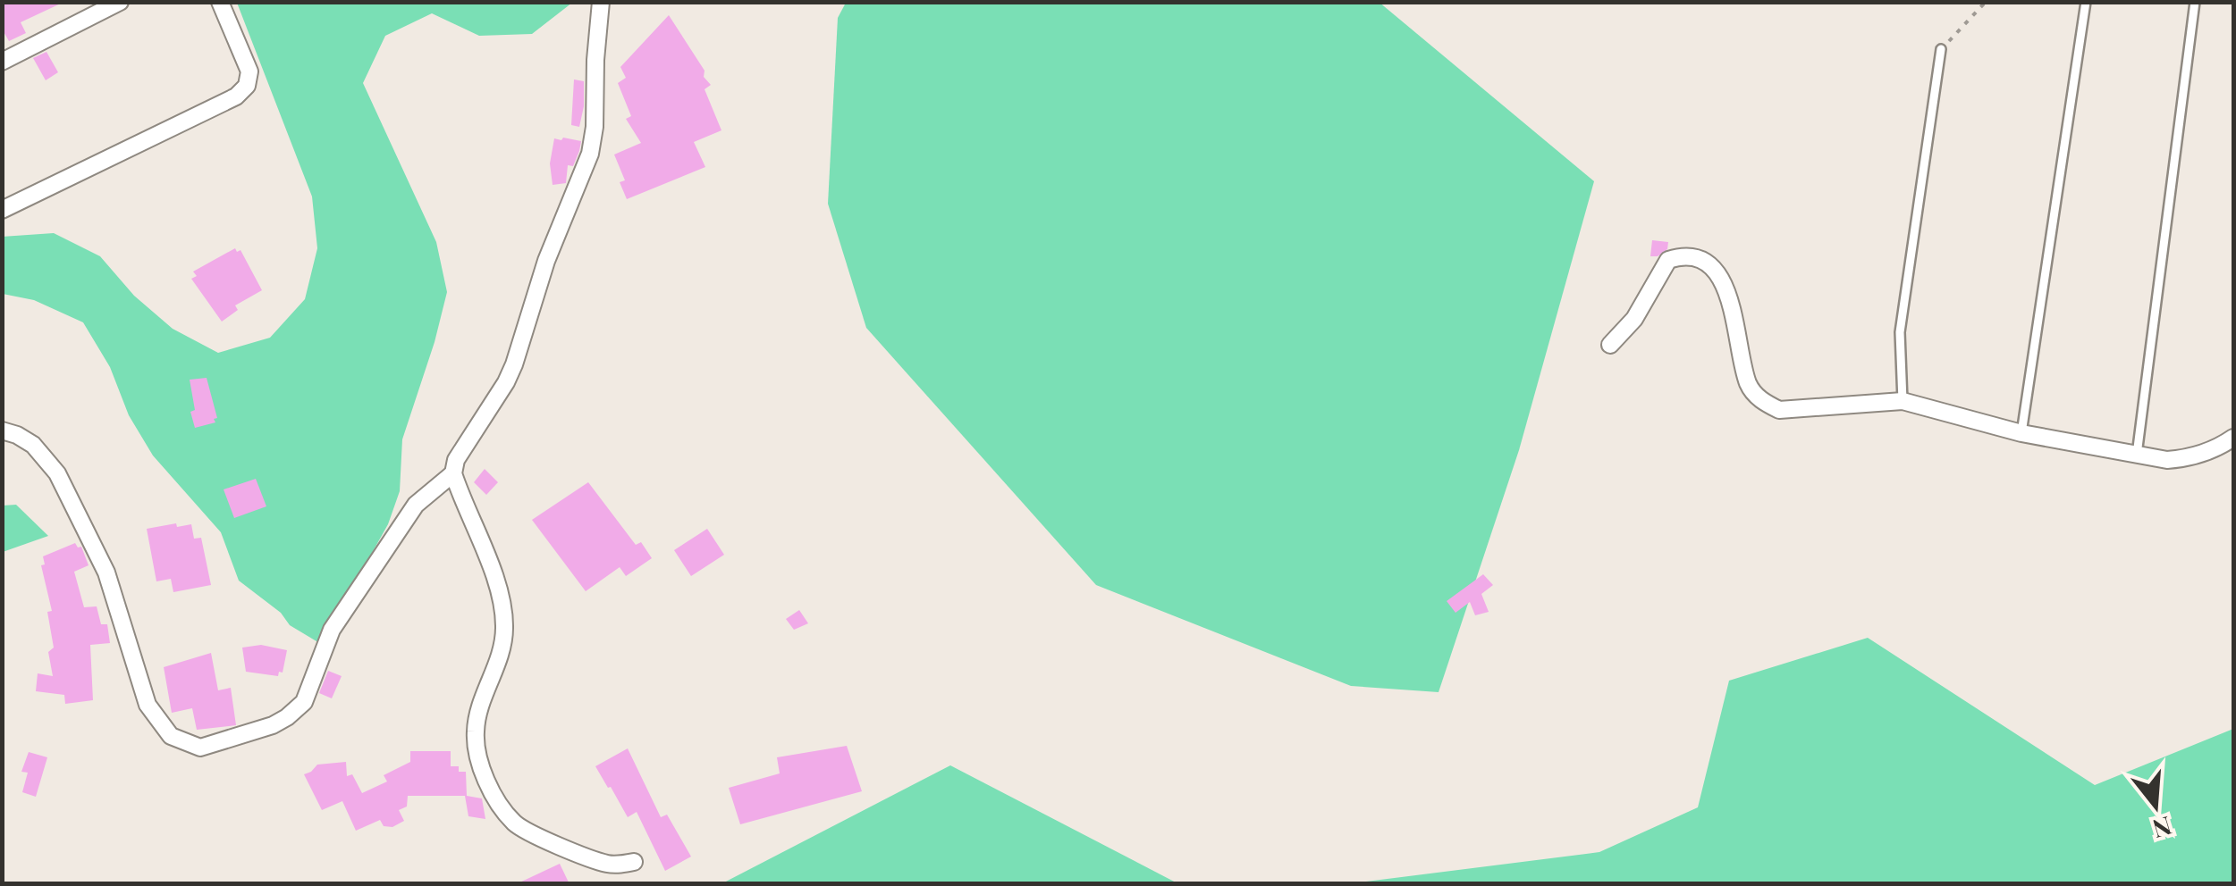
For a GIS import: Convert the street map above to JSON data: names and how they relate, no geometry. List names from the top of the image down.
{
  "north": "bottom"
}
